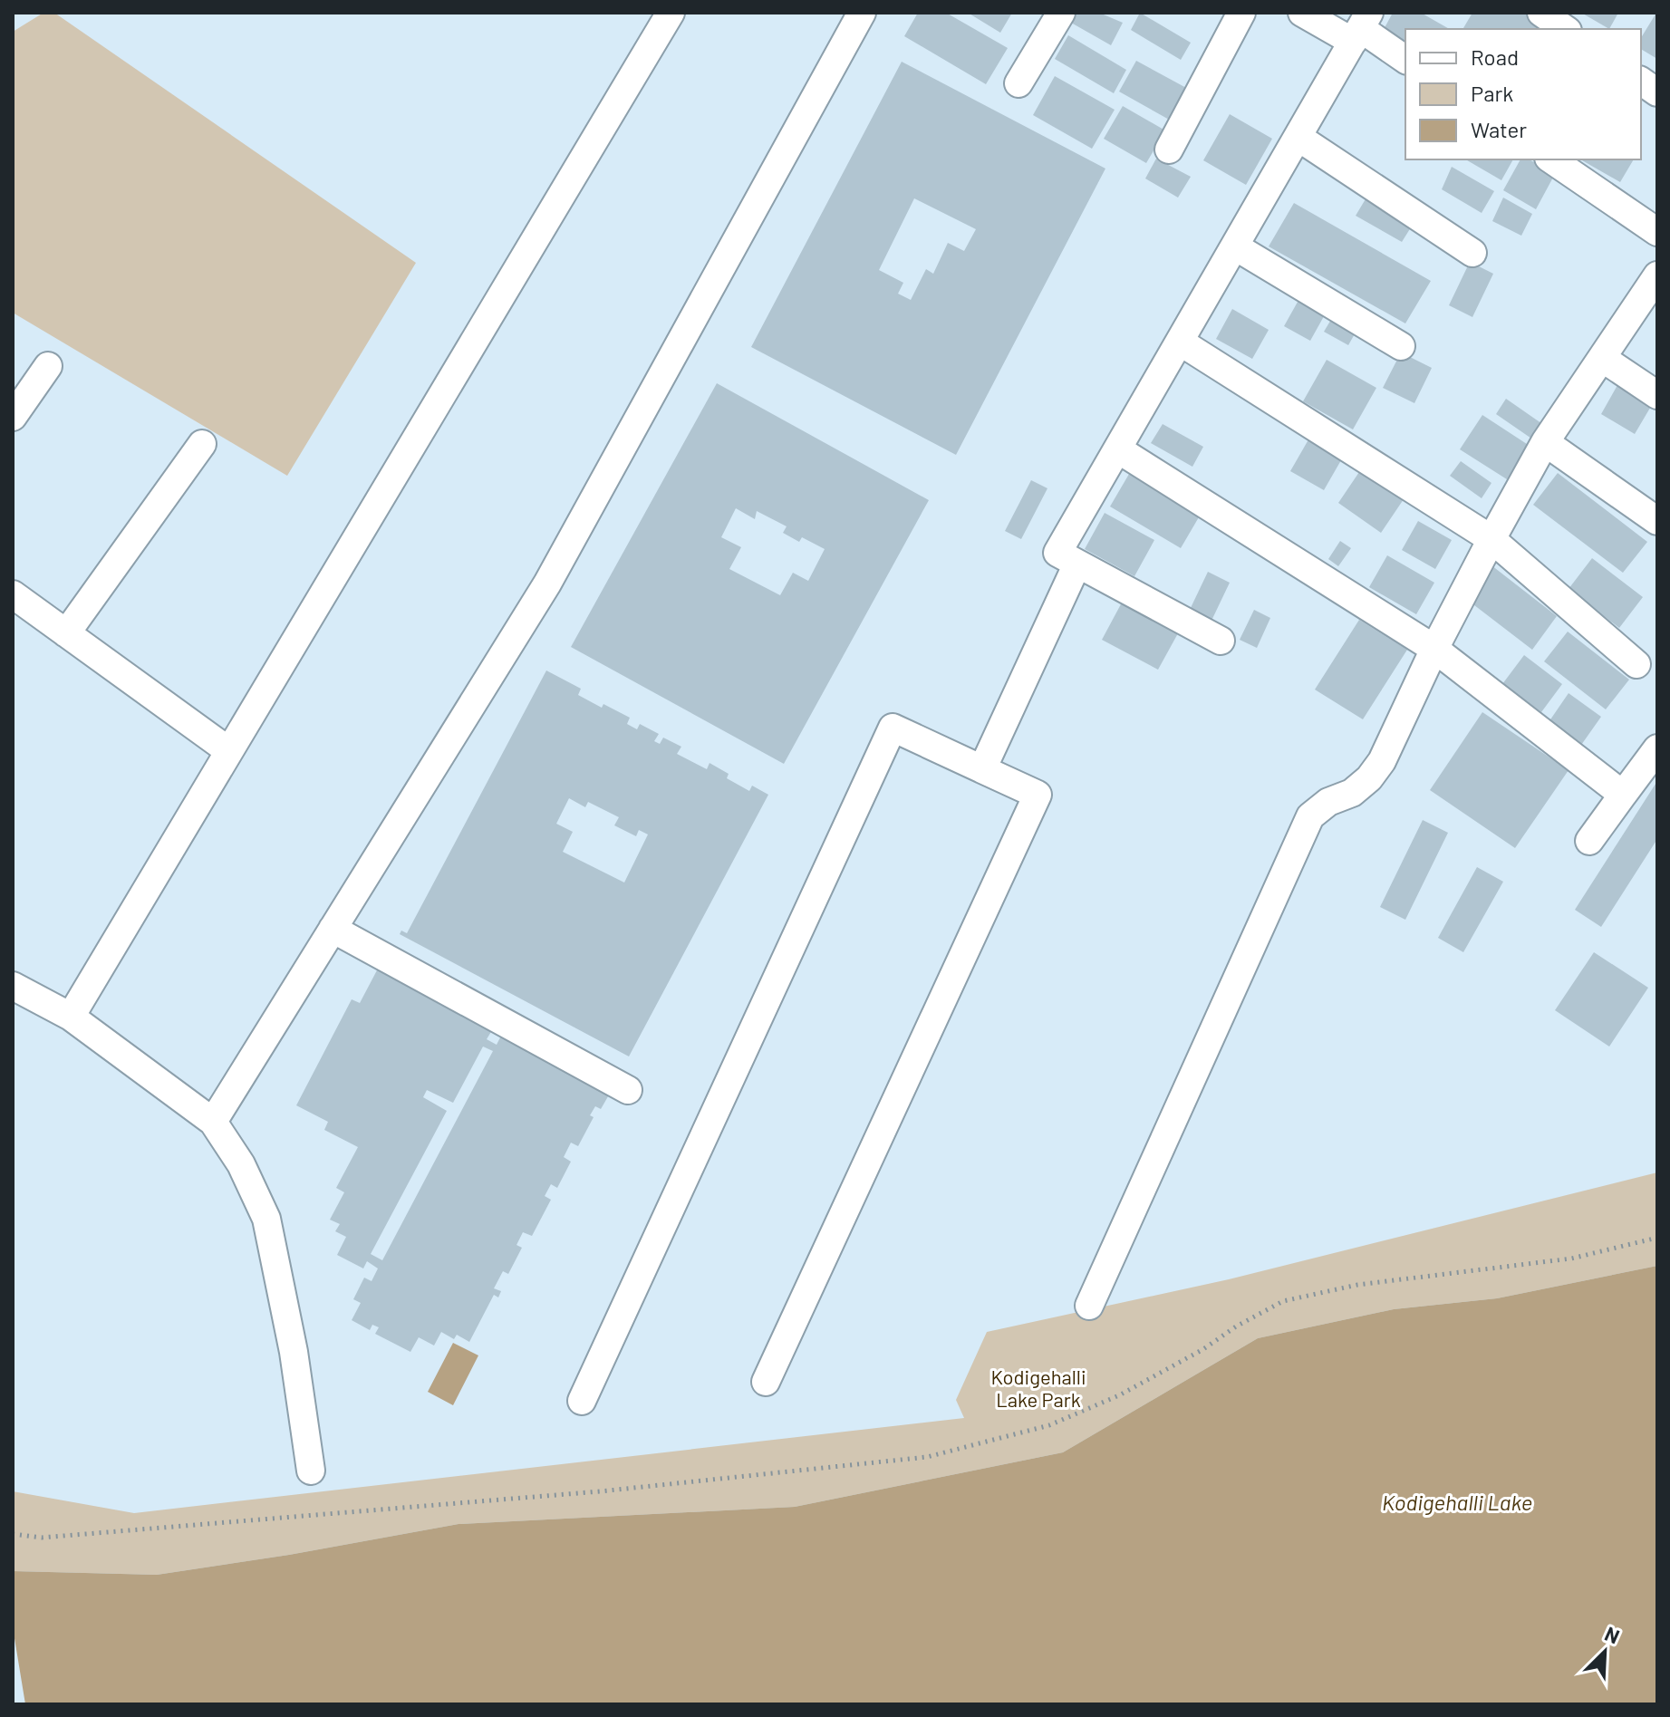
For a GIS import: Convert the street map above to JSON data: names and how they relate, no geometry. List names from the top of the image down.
{
  "water": ["Kodigehalli Lake"],
  "parks": ["Kodigehalli Lake Park"],
  "legend": ["Road", "Park", "Water"],
  "north": "top right"
}
